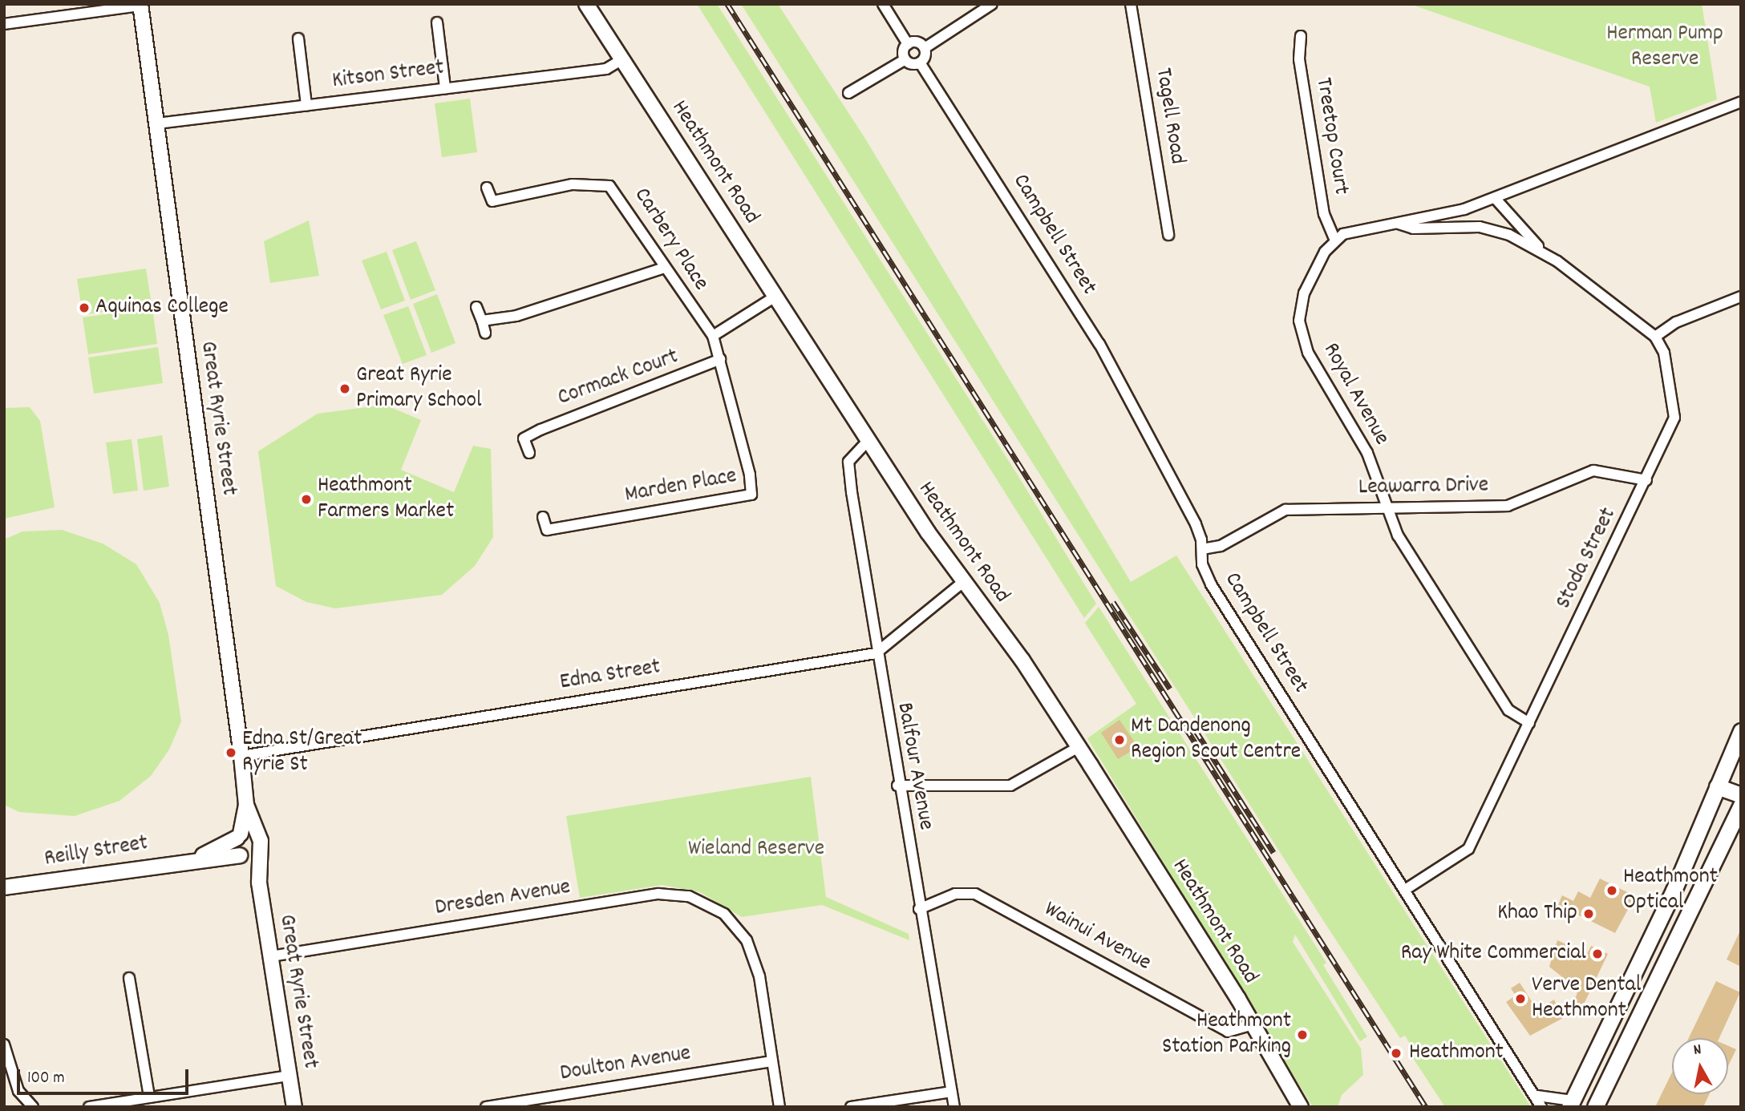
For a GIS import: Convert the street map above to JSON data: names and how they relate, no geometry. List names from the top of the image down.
{
  "streets": {
    "street": [
      "Kitson Street",
      "Tagell Road",
      "Treetop Court",
      "Heathmont Road",
      "Campbell Street",
      "Carbery Place",
      "Cormack Court",
      "Royal Avenue",
      "Great Ryrie Street",
      "Marden Place",
      "Leawarra Drive",
      "Stoda Street",
      "Edna Street",
      "Balfour Avenue",
      "Reilly Street",
      "Dresden Avenue",
      "Wainui Avenue",
      "Doulton Avenue"
    ]
  },
  "crossings": [
    ["Kitson Street", "Heathmont Road"],
    ["Kitson Street", "Great Ryrie Street"],
    ["Treetop Court", "Royal Avenue"],
    ["Heathmont Road", "Balfour Avenue"],
    ["Heathmont Road", "Wainui Avenue"],
    ["Campbell Street", "Leawarra Drive"],
    ["Campbell Street", "Stoda Street"],
    ["Cormack Court", "Marden Place"],
    ["Royal Avenue", "Leawarra Drive"],
    ["Royal Avenue", "Stoda Street"],
    ["Great Ryrie Street", "Edna Street"],
    ["Great Ryrie Street", "Reilly Street"],
    ["Great Ryrie Street", "Dresden Avenue"],
    ["Leawarra Drive", "Stoda Street"],
    ["Edna Street", "Balfour Avenue"],
    ["Balfour Avenue", "Wainui Avenue"],
    ["Dresden Avenue", "Doulton Avenue"]
  ],
  "parks": ["Herman Pump Reserve", "Wieland Reserve"],
  "places": [
    "Aquinas College",
    "Great Ryrie Primary School",
    "Heathmont Farmers Market",
    "Mt Dandenong Region Scout Centre",
    "Edna St/Great Ryrie St",
    "Heathmont Optical",
    "Khao Thip",
    "Ray White Commercial",
    "Verve Dental Heathmont",
    "Heathmont Station Parking",
    "Heathmont"
  ],
  "scale_bar": "100 m",
  "north": "top"
}
